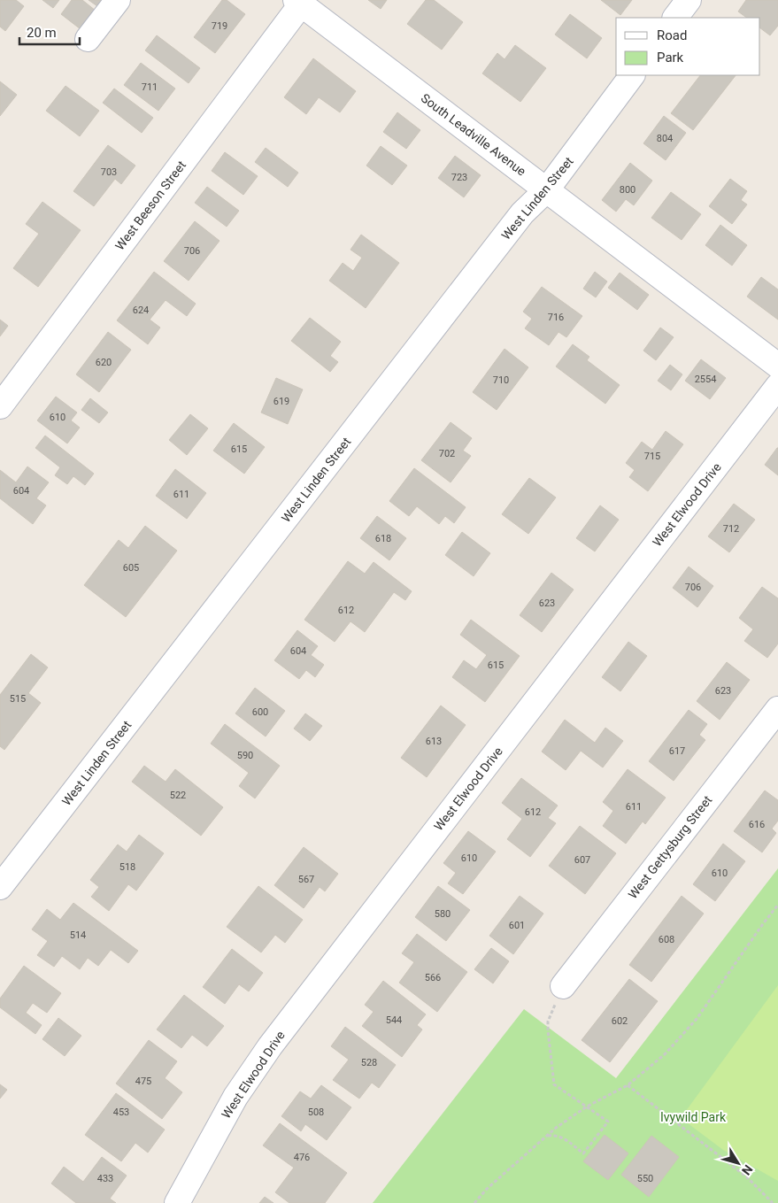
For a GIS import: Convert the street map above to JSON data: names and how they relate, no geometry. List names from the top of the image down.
{
  "streets": {
    "street": [
      "South Leadville Avenue",
      "West Linden Street",
      "West Beeson Street",
      "West Elwood Drive",
      "West Gettysburg Street"
    ]
  },
  "crossings": [
    ["South Leadville Avenue", "West Linden Street"],
    ["South Leadville Avenue", "West Beeson Street"]
  ],
  "parks": ["Ivywild Park"],
  "house_numbers": [
    "719",
    "711",
    "804",
    "703",
    "723",
    "800",
    "706",
    "624",
    "716",
    "620",
    "2554",
    "710",
    "619",
    "610",
    "615",
    "702",
    "715",
    "604",
    "611",
    "712",
    "618",
    "605",
    "706",
    "623",
    "612",
    "604",
    "615",
    "623",
    "515",
    "600",
    "613",
    "617",
    "590",
    "522",
    "611",
    "612",
    "616",
    "610",
    "607",
    "518",
    "610",
    "567",
    "580",
    "601",
    "514",
    "608",
    "566",
    "544",
    "602",
    "528",
    "475",
    "453",
    "508",
    "476",
    "433",
    "550"
  ],
  "legend": ["Road", "Park"],
  "scale_bar": "20 m",
  "north": "bottom right"
}
